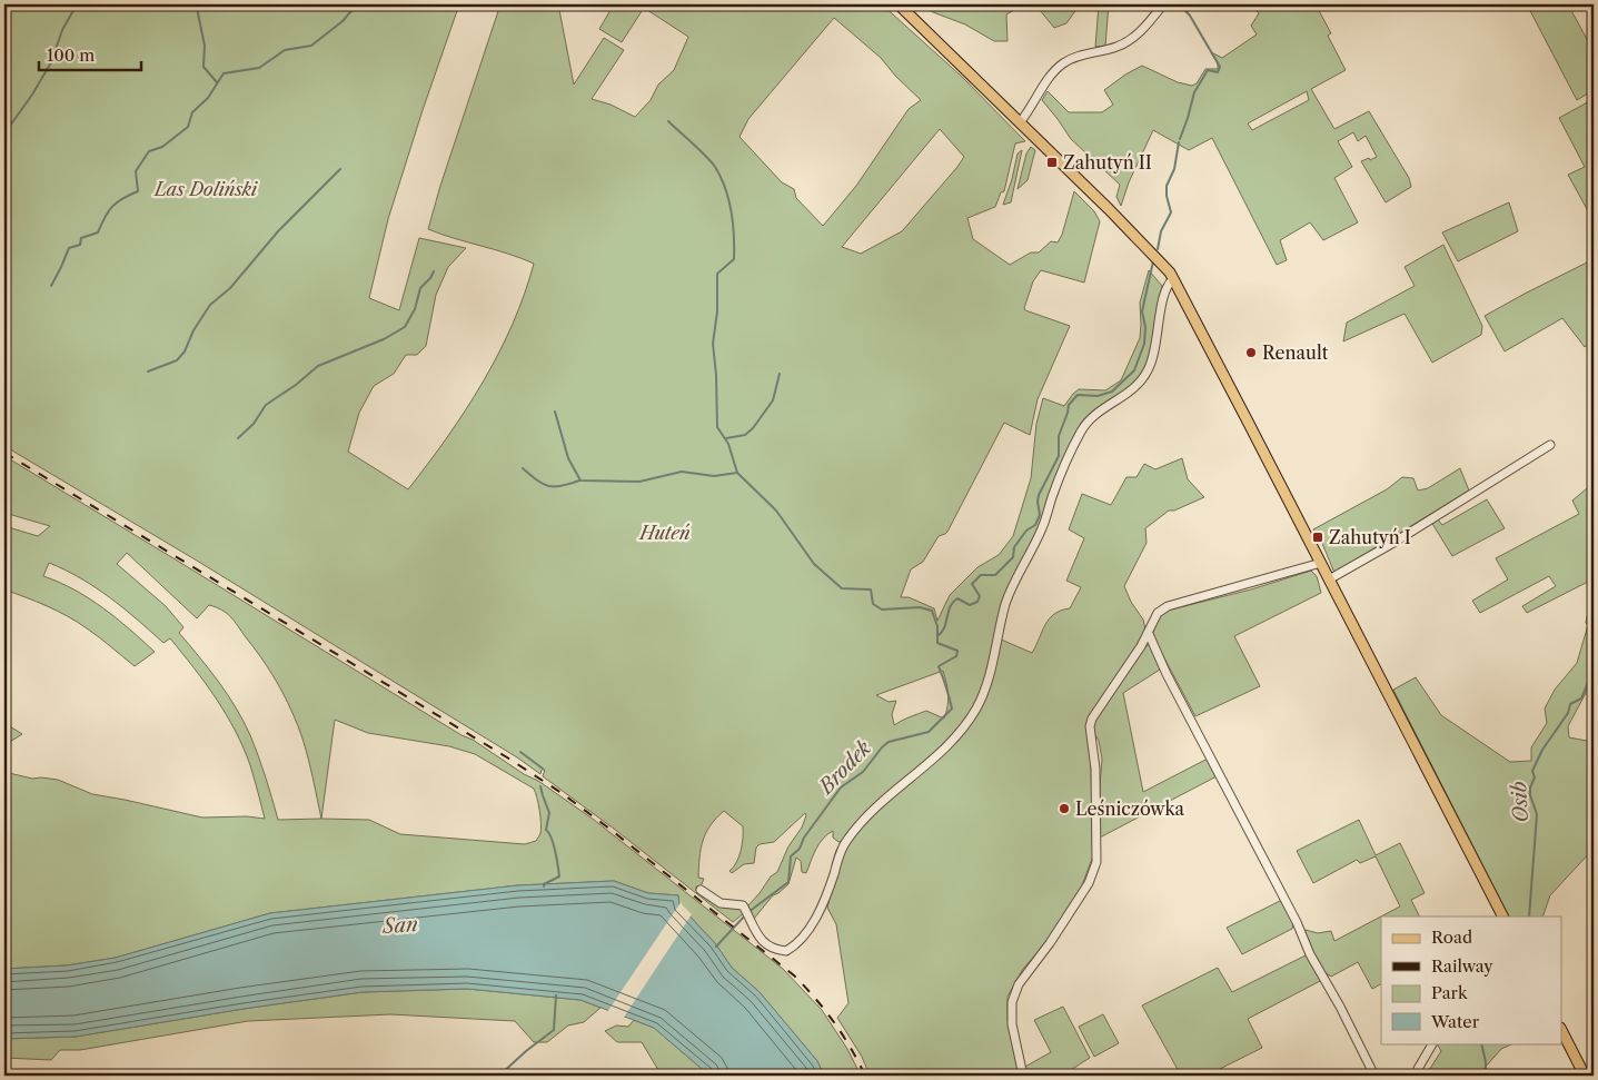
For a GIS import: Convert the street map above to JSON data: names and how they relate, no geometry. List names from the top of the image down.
{
  "water": ["Brodek", "Osib", "San"],
  "parks": ["Las Doliński", "Huteń"],
  "places": {
    "transit": ["Zahutyń II", "Zahutyń I"],
    "other": ["Renault", "Leśniczówka"]
  },
  "legend": [
    "Road",
    "Railway",
    "Park",
    "Water"
  ],
  "scale_bar": "100 m"
}
